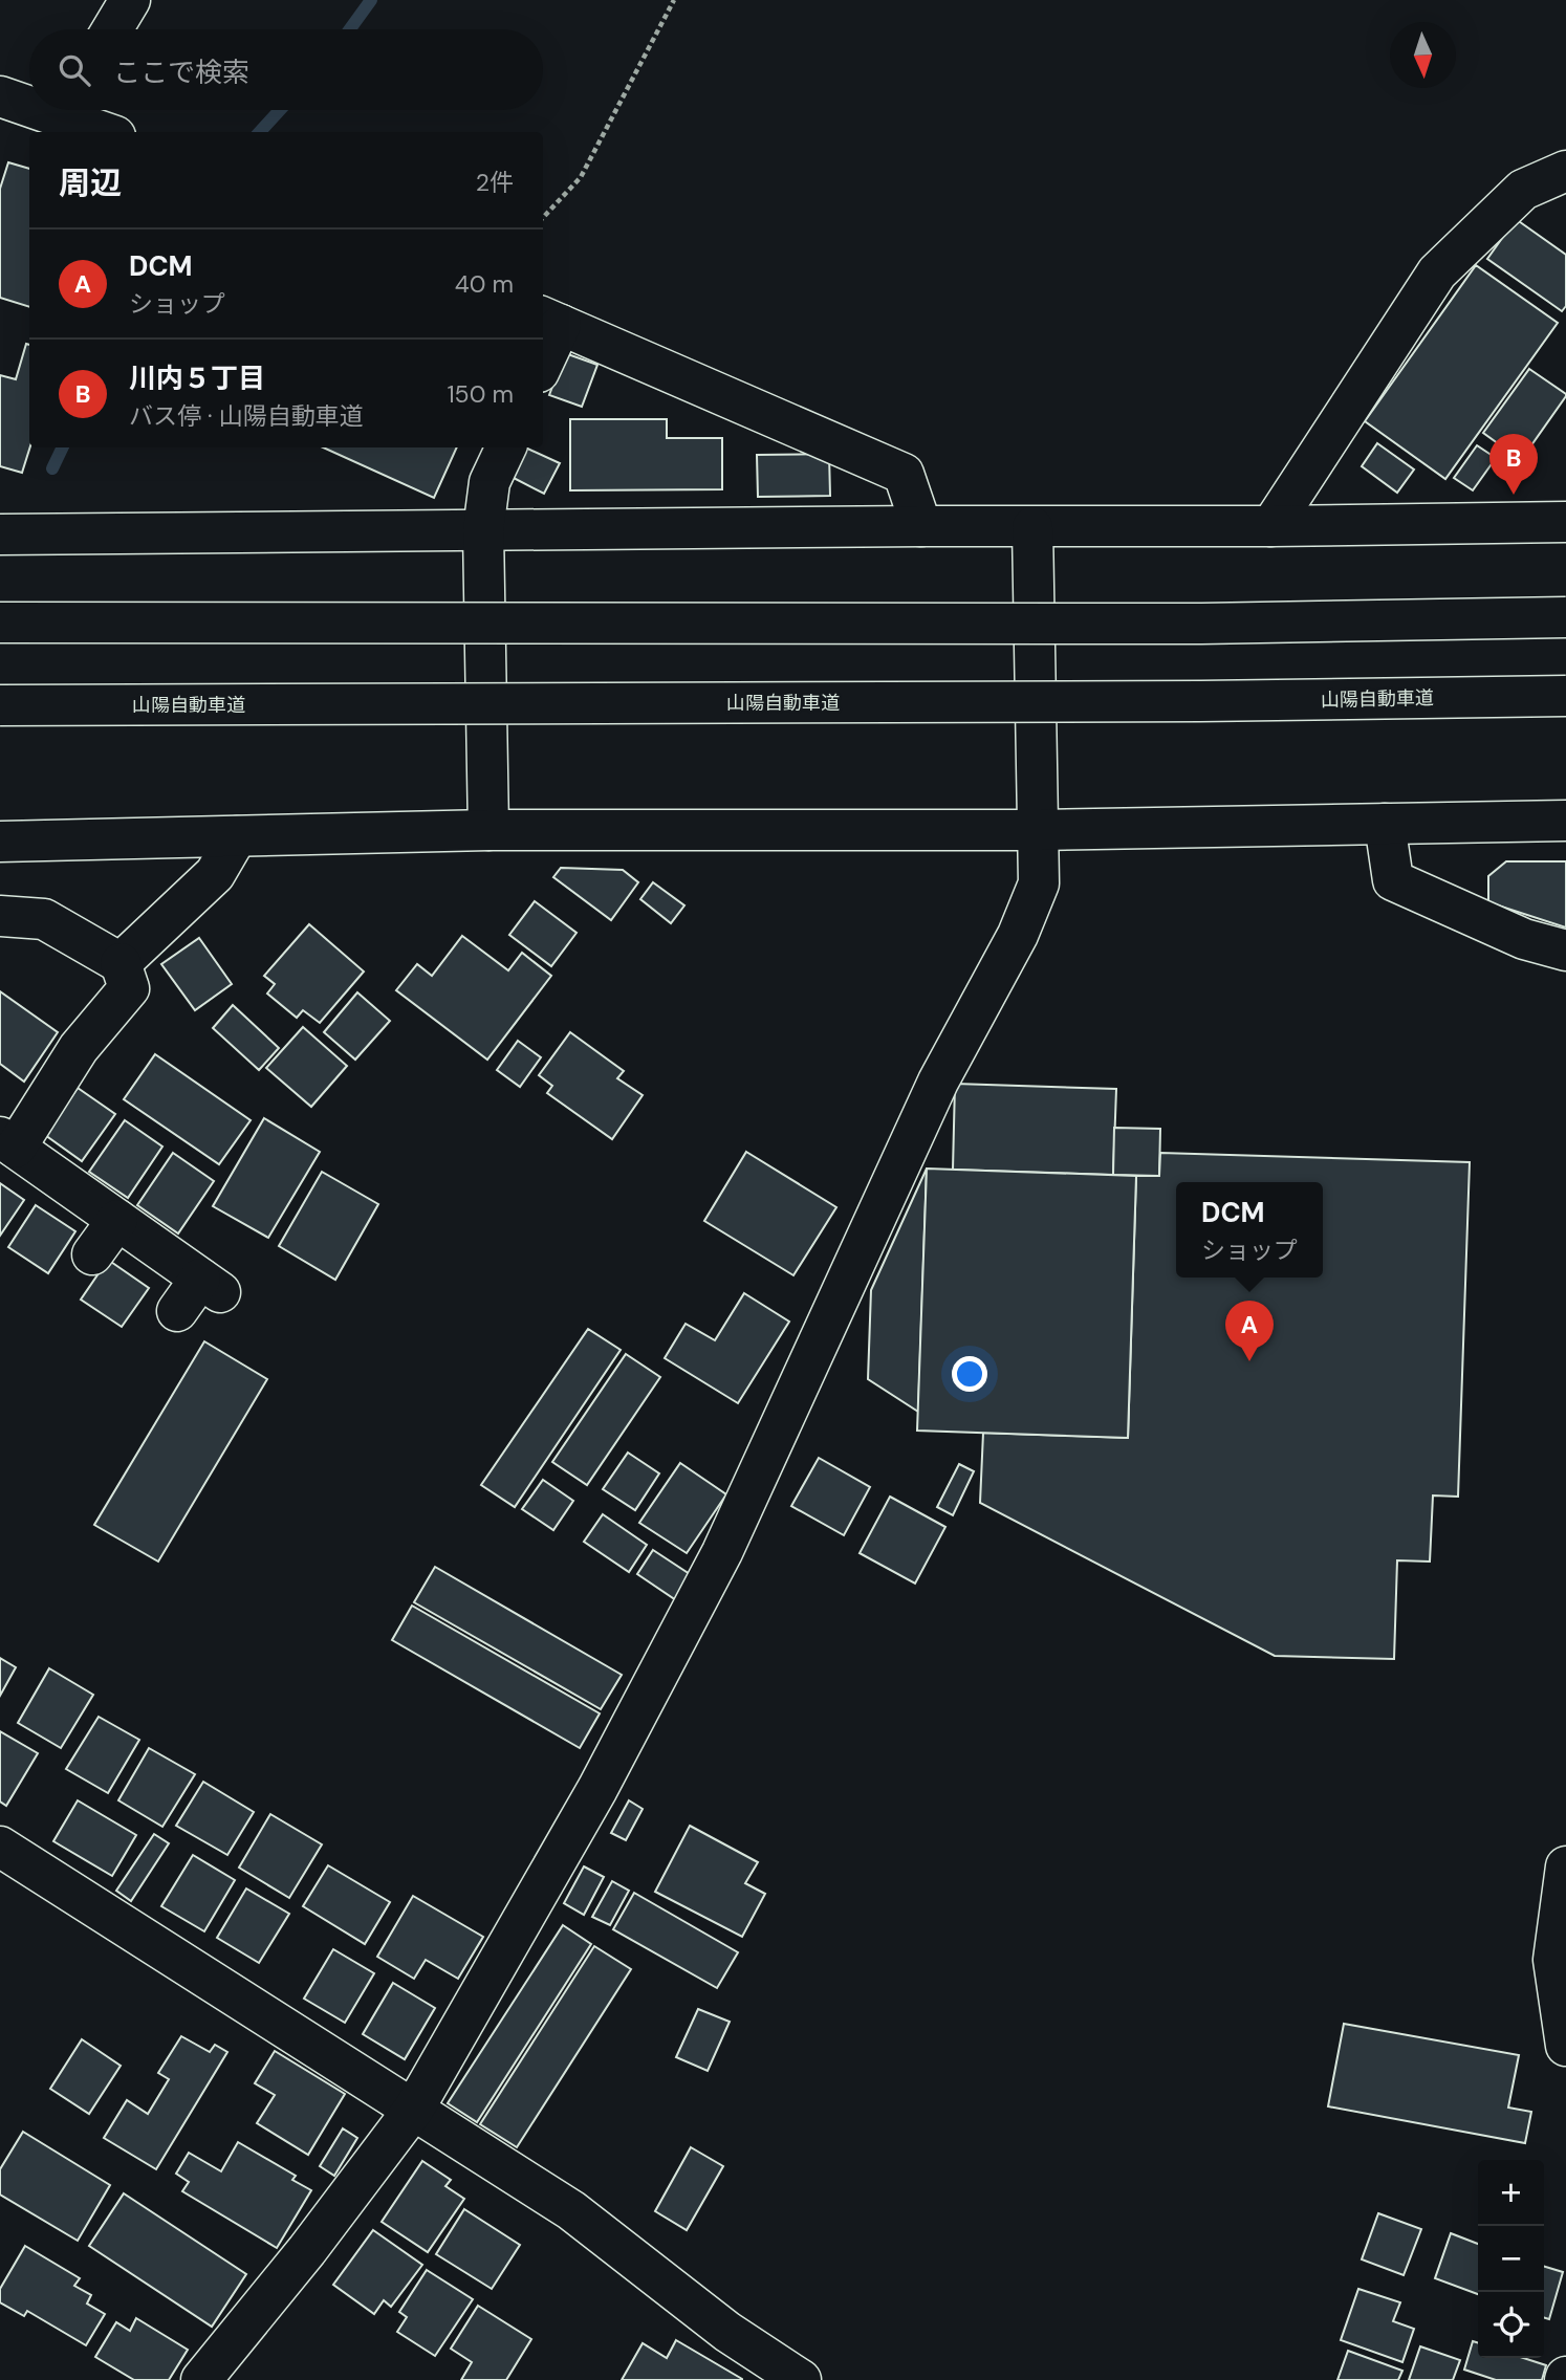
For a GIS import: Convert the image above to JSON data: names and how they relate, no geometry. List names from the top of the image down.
{
  "streets": {
    "main road": ["山陽自動車道"]
  },
  "north": "bottom",
  "page": {
    "search": "ここで検索",
    "heading": ["周辺", "2件"],
    "list": [
      {
        "mark": "A",
        "name": "DCM",
        "note": "ショップ",
        "value": "40 m"
      },
      {
        "mark": "B",
        "name": "川内５丁目",
        "note": "バス停 · 山陽自動車道",
        "value": "150 m"
      }
    ],
    "pins": ["B", "A"],
    "popup": ["DCM", "ショップ"],
    "map_buttons": ["+", "−"]
  }
}
